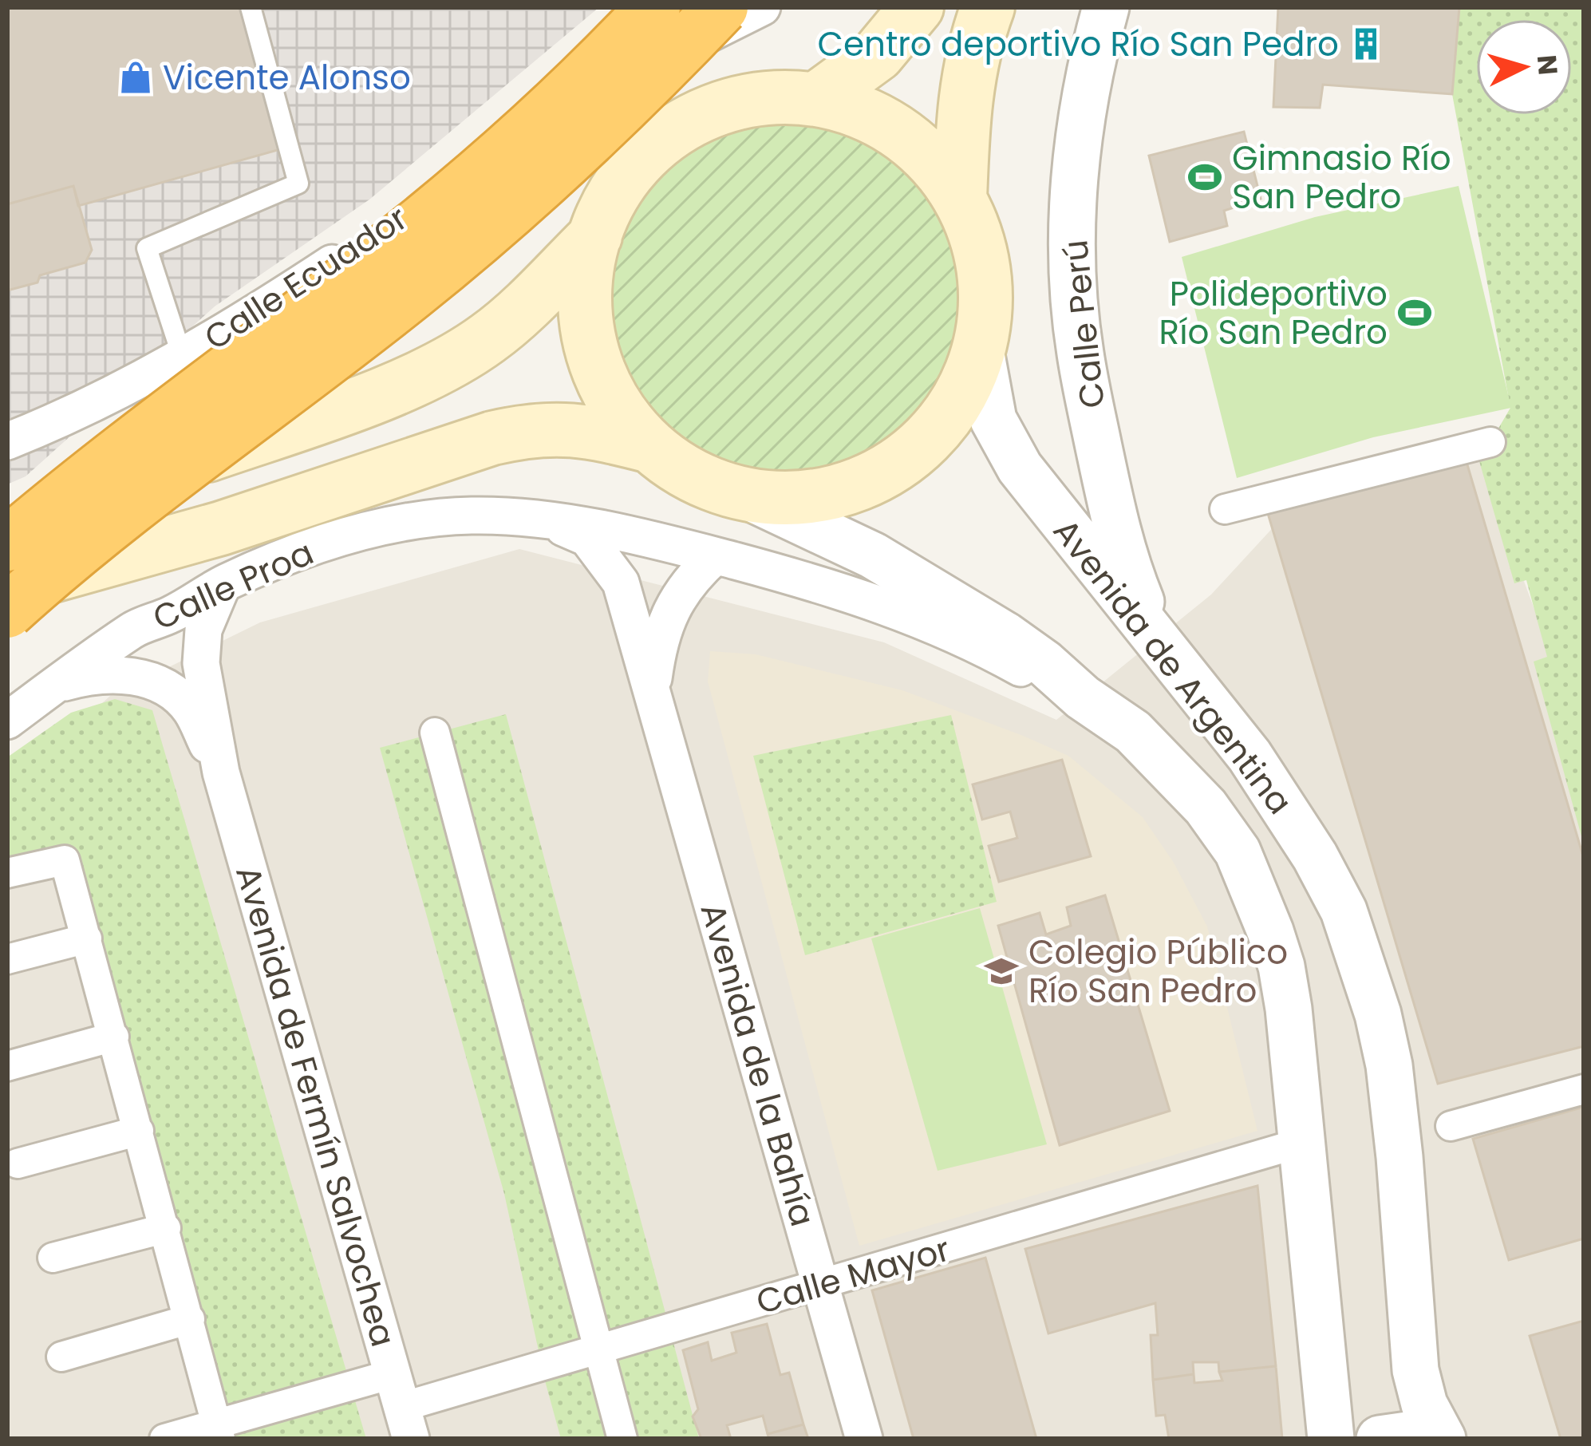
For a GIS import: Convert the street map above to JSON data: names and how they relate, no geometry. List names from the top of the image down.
{
  "streets": {
    "street": [
      "Calle Ecuador",
      "Calle Perú",
      "Calle Proa",
      "Avenida de Argentina",
      "Avenida de la Bahía",
      "Avenida de Fermín Salvochea",
      "Calle Mayor"
    ]
  },
  "crossings": [
    ["Calle Perú", "Avenida de Argentina"],
    ["Calle Proa", "Avenida de Argentina"],
    ["Calle Proa", "Avenida de la Bahía"],
    ["Avenida de Argentina", "Calle Mayor"],
    ["Avenida de la Bahía", "Calle Mayor"],
    ["Avenida de Fermín Salvochea", "Calle Mayor"]
  ],
  "places": {
    "building": ["Centro deportivo Río San Pedro"],
    "shop": ["Vicente Alonso"],
    "sports": ["Gimnasio Río San Pedro", "Polideportivo Río San Pedro"],
    "school or university": ["Colegio Público Río San Pedro"]
  },
  "north": "right"
}
